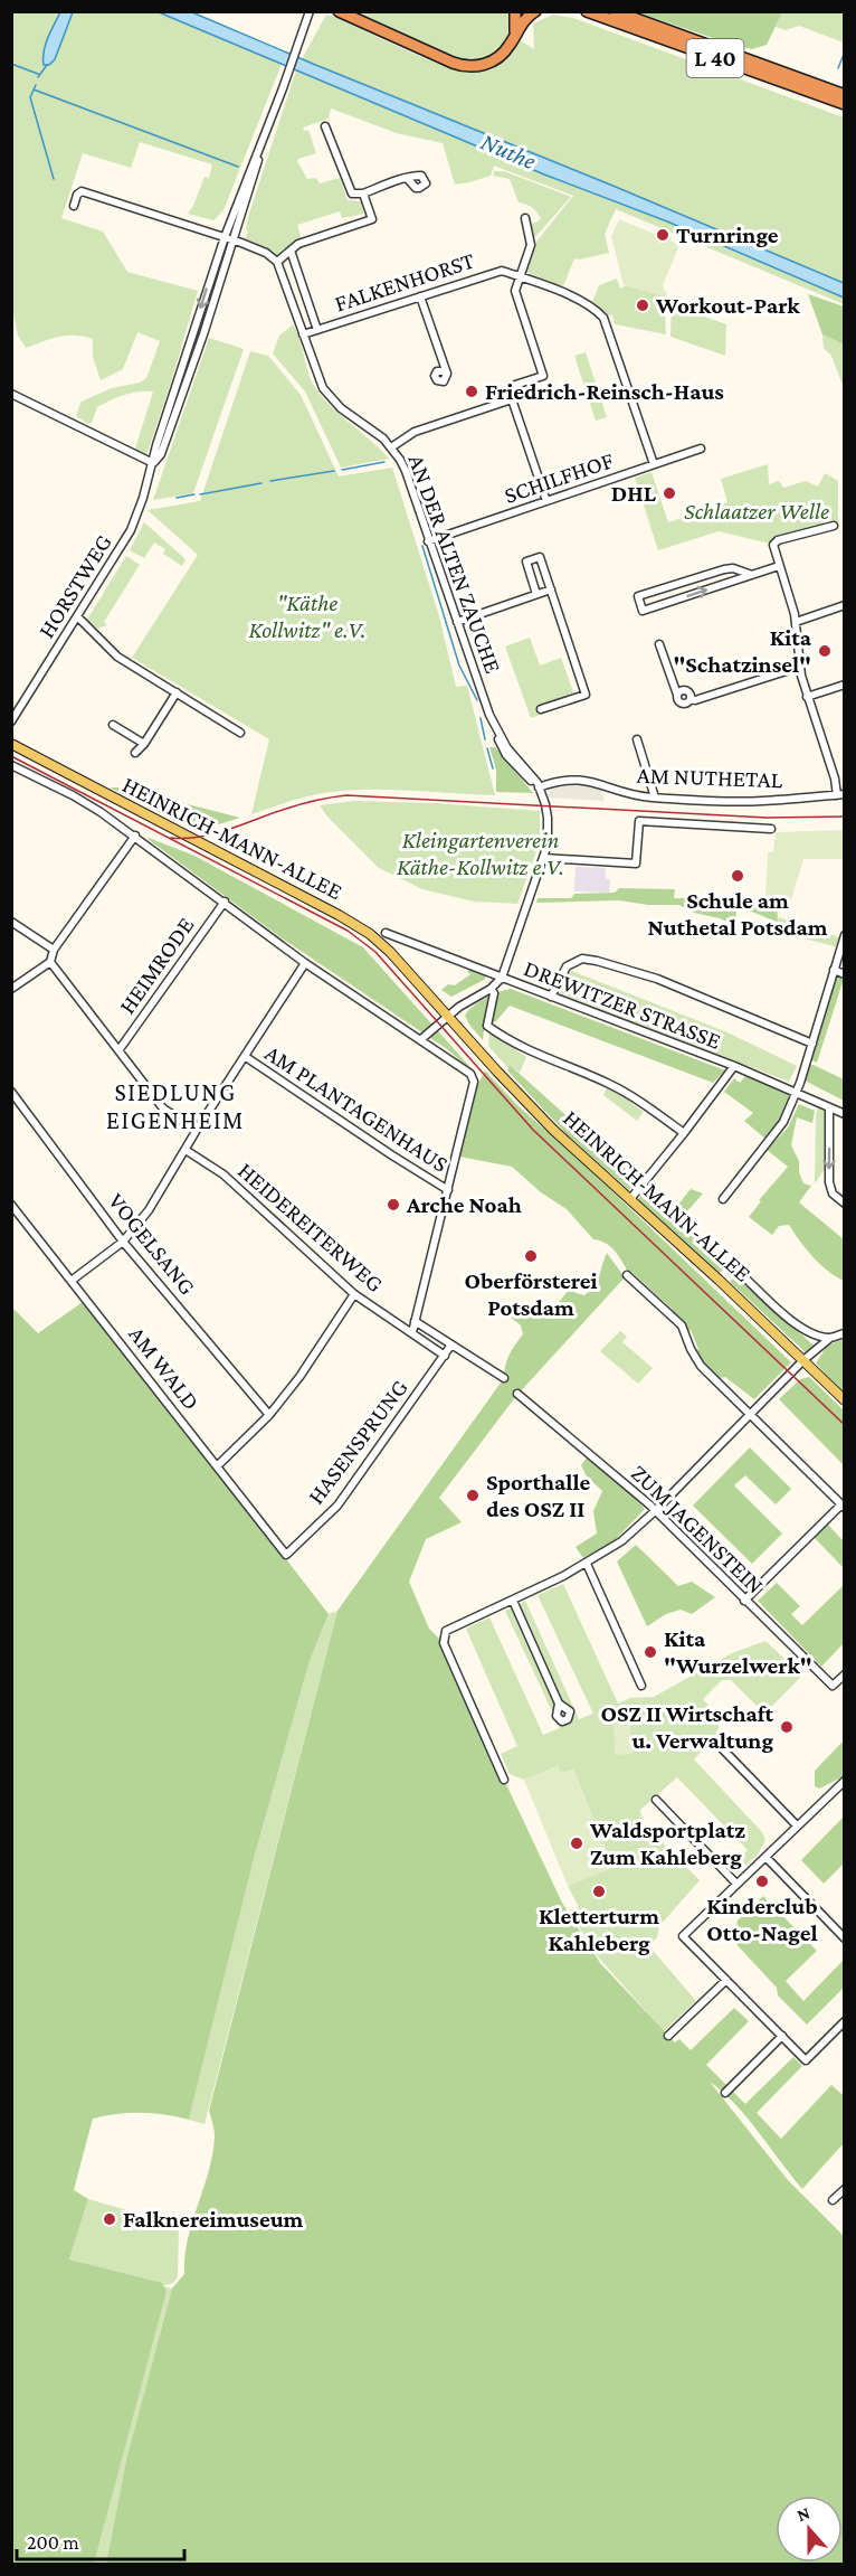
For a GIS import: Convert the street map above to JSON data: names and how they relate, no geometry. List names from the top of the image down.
{
  "streets": {
    "highway": ["L 40"],
    "main road": ["HEINRICH-MANN-ALLEE"],
    "street": [
      "FALKENHORST",
      "SCHILFHOF",
      "AN DER ALTEN ZAUCHE",
      "HORSTWEG",
      "AM NUTHETAL",
      "HEIMRODE",
      "DREWITZER STRASSE",
      "AM PLANTAGENHAUS",
      "HEIDEREITERWEG",
      "VOGELSANG",
      "AM WALD",
      "HASENSPRUNG",
      "ZUM JAGENSTEIN"
    ]
  },
  "crossings": [
    ["FALKENHORST", "SCHILFHOF"],
    ["FALKENHORST", "AN DER ALTEN ZAUCHE"],
    ["SCHILFHOF", "AN DER ALTEN ZAUCHE"],
    ["AN DER ALTEN ZAUCHE", "AM NUTHETAL"],
    ["AN DER ALTEN ZAUCHE", "HEINRICH-MANN-ALLEE"],
    ["AN DER ALTEN ZAUCHE", "DREWITZER STRASSE"],
    ["HEINRICH-MANN-ALLEE", "HEIMRODE"],
    ["HEINRICH-MANN-ALLEE", "AM PLANTAGENHAUS"],
    ["HEIDEREITERWEG", "HASENSPRUNG"],
    ["AM WALD", "HASENSPRUNG"]
  ],
  "districts": ["SIEDLUNG EIGENHEIM"],
  "water": ["Nuthe"],
  "parks": ["Schlaatzer Welle", "\"Käthe Kollwitz\" e.V.", "Kleingartenverein Käthe-Kollwitz e.V."],
  "places": [
    "Turnringe",
    "Workout-Park",
    "Friedrich-Reinsch-Haus",
    "DHL",
    "Kita \"Schatzinsel\"",
    "Schule am Nuthetal Potsdam",
    "Arche Noah",
    "Oberförsterei Potsdam",
    "Sporthalle des OSZ II",
    "Kita \"Wurzelwerk\"",
    "OSZ II Wirtschaft u. Verwaltung",
    "Waldsportplatz Zum Kahleberg",
    "Kinderclub Otto-Nagel",
    "Kletterturm Kahleberg",
    "Falknereimuseum"
  ],
  "scale_bar": "200 m",
  "north": "top"
}
